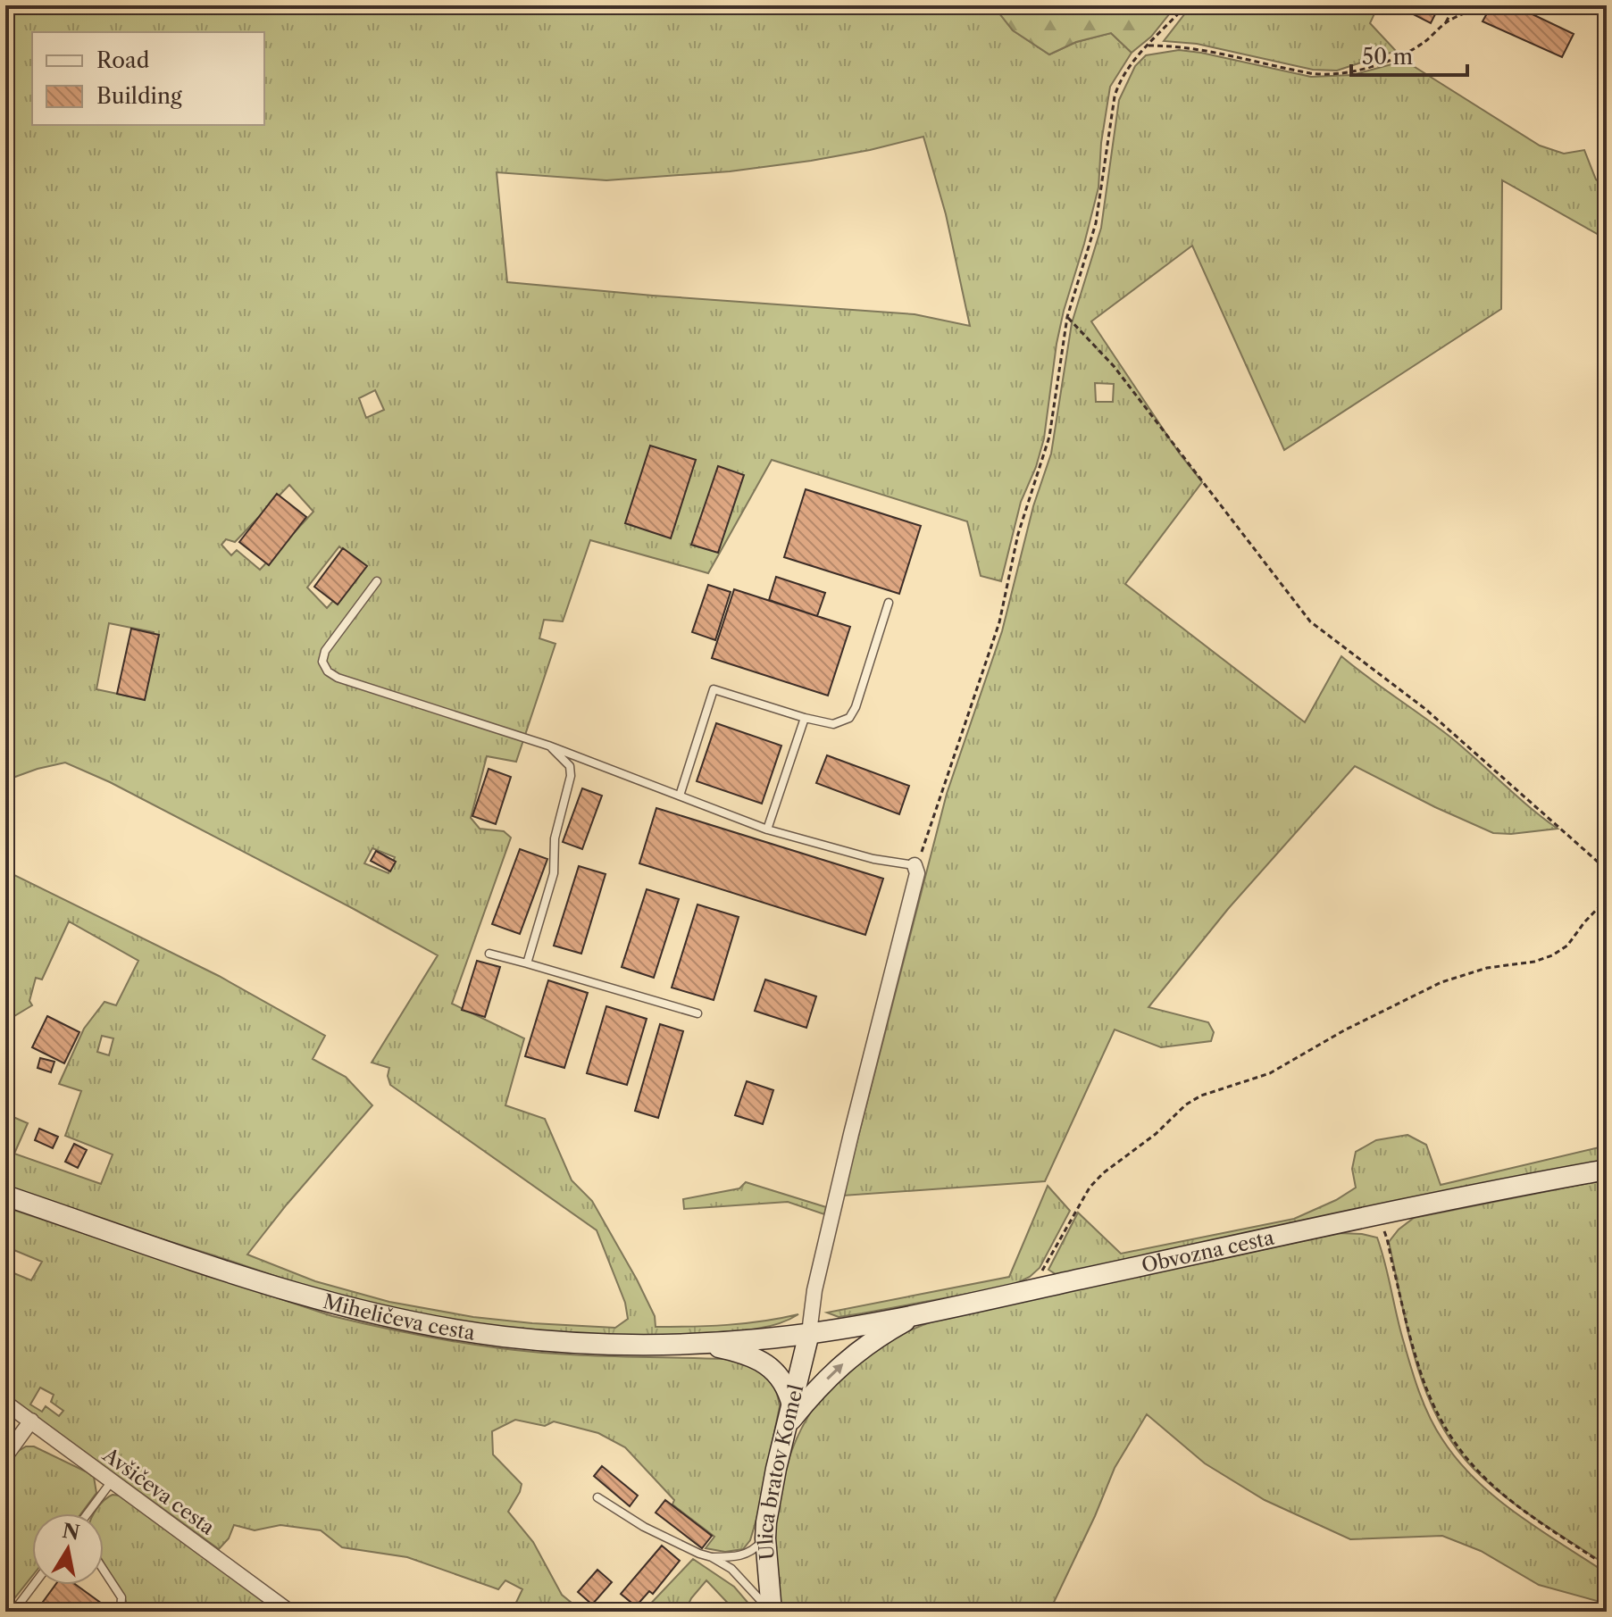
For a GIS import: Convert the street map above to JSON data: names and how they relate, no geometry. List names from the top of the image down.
{
  "streets": {
    "street": [
      "Obvozna cesta",
      "Miheličeva cesta",
      "Ulica bratov Komel",
      "Avšičeva cesta"
    ]
  },
  "crossings": [
    ["Obvozna cesta", "Miheličeva cesta"],
    ["Obvozna cesta", "Ulica bratov Komel"],
    ["Miheličeva cesta", "Ulica bratov Komel"]
  ],
  "legend": ["Road", "Building"],
  "scale_bar": "50 m",
  "north": "top"
}
